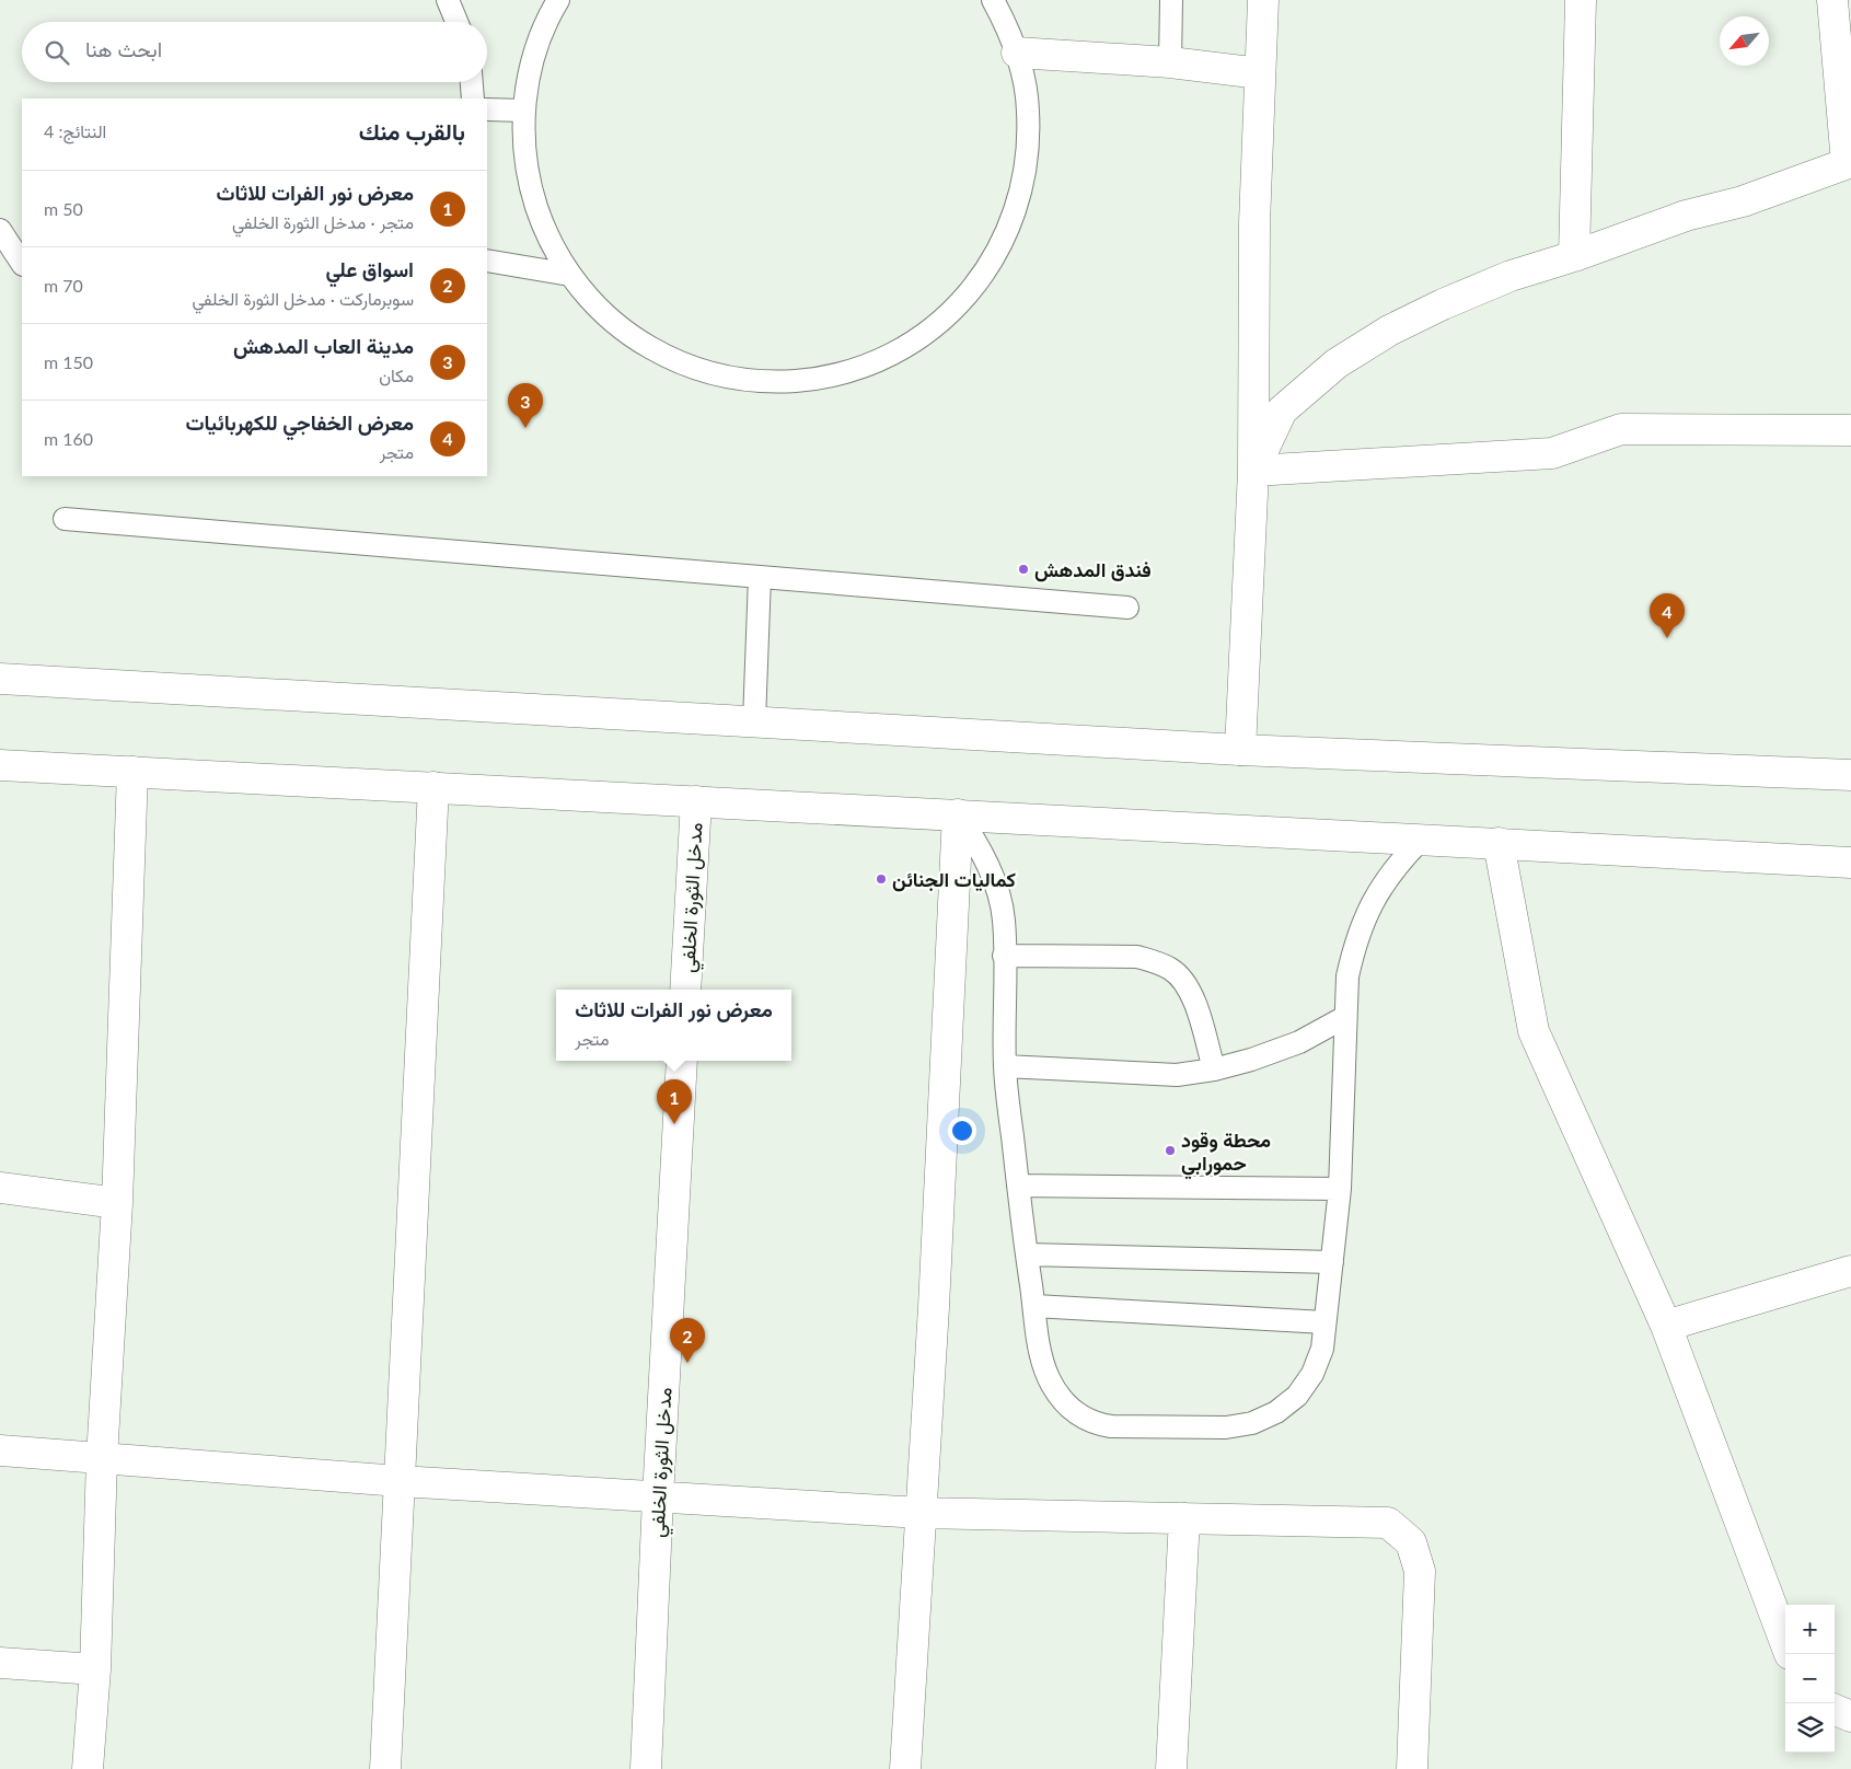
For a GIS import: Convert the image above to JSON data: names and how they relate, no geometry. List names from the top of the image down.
{
  "streets": {
    "main road": ["مدخل الثورة الخلفي"]
  },
  "places": ["فندق المدهش", "كماليات الجنائن", "محطة وقود حمورابي"],
  "north": "bottom left",
  "page": {
    "search": "ابحث هنا",
    "heading": ["بالقرب منك", "النتائج: 4"],
    "list": [
      {
        "mark": "1",
        "name": "معرض نور الفرات للاثاث",
        "note": "متجر · مدخل الثورة الخلفي",
        "value": "50 m"
      },
      {
        "mark": "2",
        "name": "اسواق علي",
        "note": "سوبرماركت · مدخل الثورة الخلفي",
        "value": "70 m"
      },
      {
        "mark": "3",
        "name": "مدينة العاب المدهش",
        "note": "مكان",
        "value": "150 m"
      },
      {
        "mark": "4",
        "name": "معرض الخفاجي للكهربائيات",
        "note": "متجر",
        "value": "160 m"
      }
    ],
    "pins": [
      "3",
      "4",
      "1",
      "2"
    ],
    "popup": ["معرض نور الفرات للاثاث", "متجر"],
    "map_buttons": ["+", "−"]
  }
}
